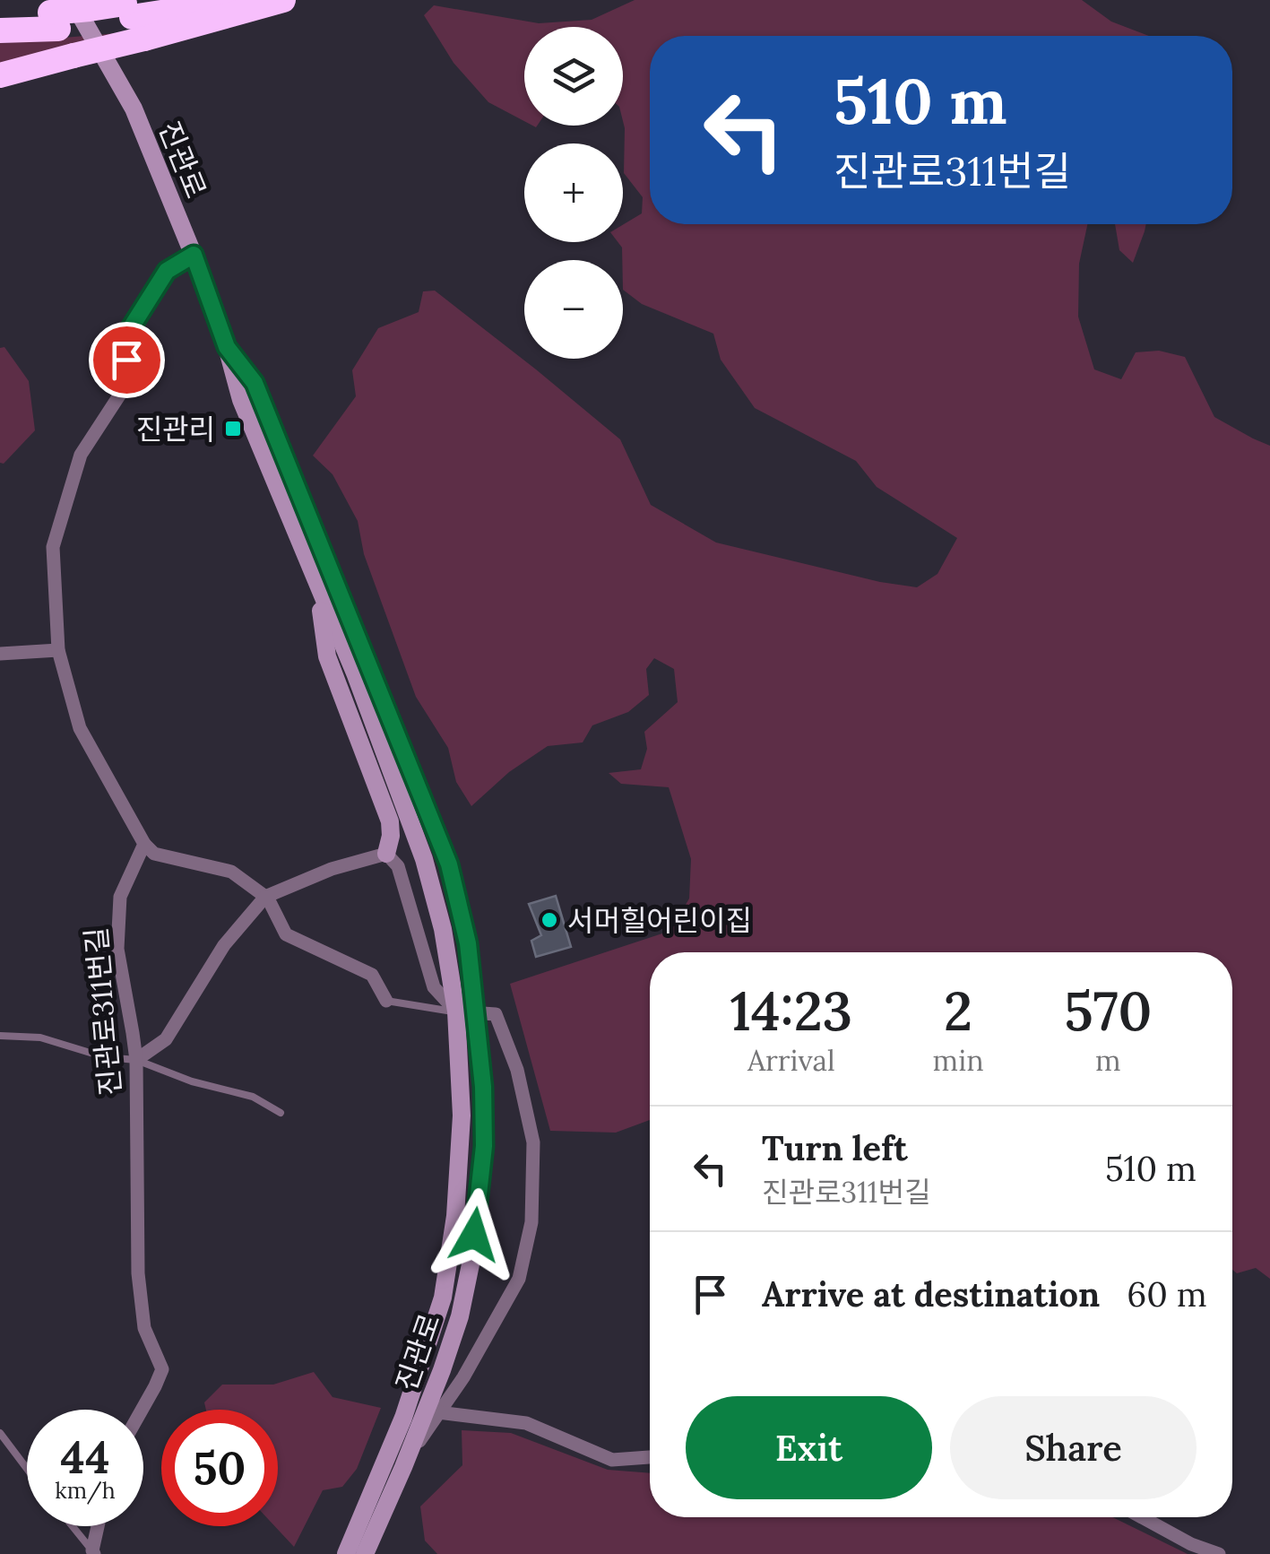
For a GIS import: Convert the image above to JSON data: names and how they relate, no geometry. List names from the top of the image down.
{
  "streets": {
    "main road": ["진관로"],
    "street": ["진관로311번길"]
  },
  "places": {
    "transit": ["진관리"],
    "other": ["서머힐어린이집"]
  },
  "page": {
    "map_buttons": ["+", "−"],
    "turn": ["510 m", "진관로311번길"],
    "eta": [
      "14:23",
      "Arrival",
      "2",
      "min",
      "570",
      "m"
    ],
    "list": [
      {
        "name": "Turn left",
        "note": "진관로311번길",
        "value": "510 m"
      },
      {
        "name": "Arrive at destination",
        "value": "60 m"
      }
    ],
    "buttons": ["Exit", "Share"],
    "speed": "44 km/h",
    "limit": "50"
  }
}
